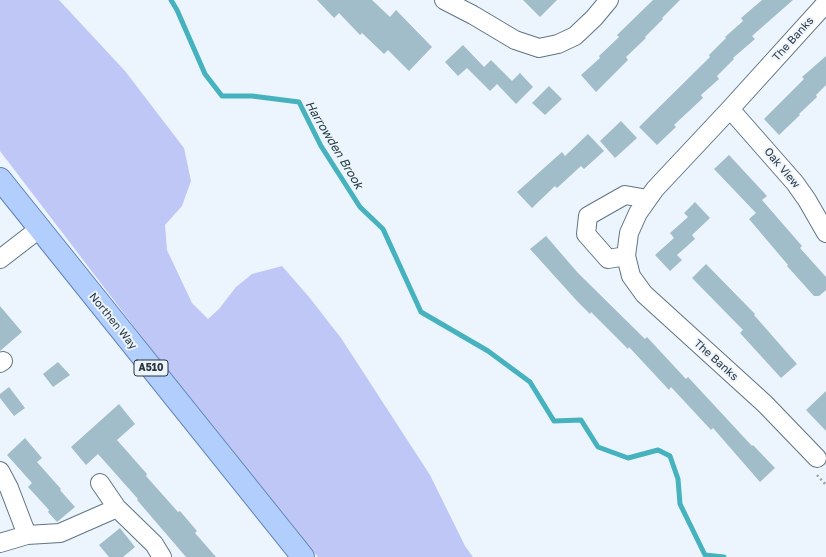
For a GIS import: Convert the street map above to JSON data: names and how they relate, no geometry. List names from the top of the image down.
{
  "streets": {
    "main road": ["Northen Way", "A510"],
    "street": ["The Banks", "Oak View"]
  },
  "crossings": [
    ["The Banks", "Oak View"]
  ],
  "water": ["Harrowden Brook"]
}
